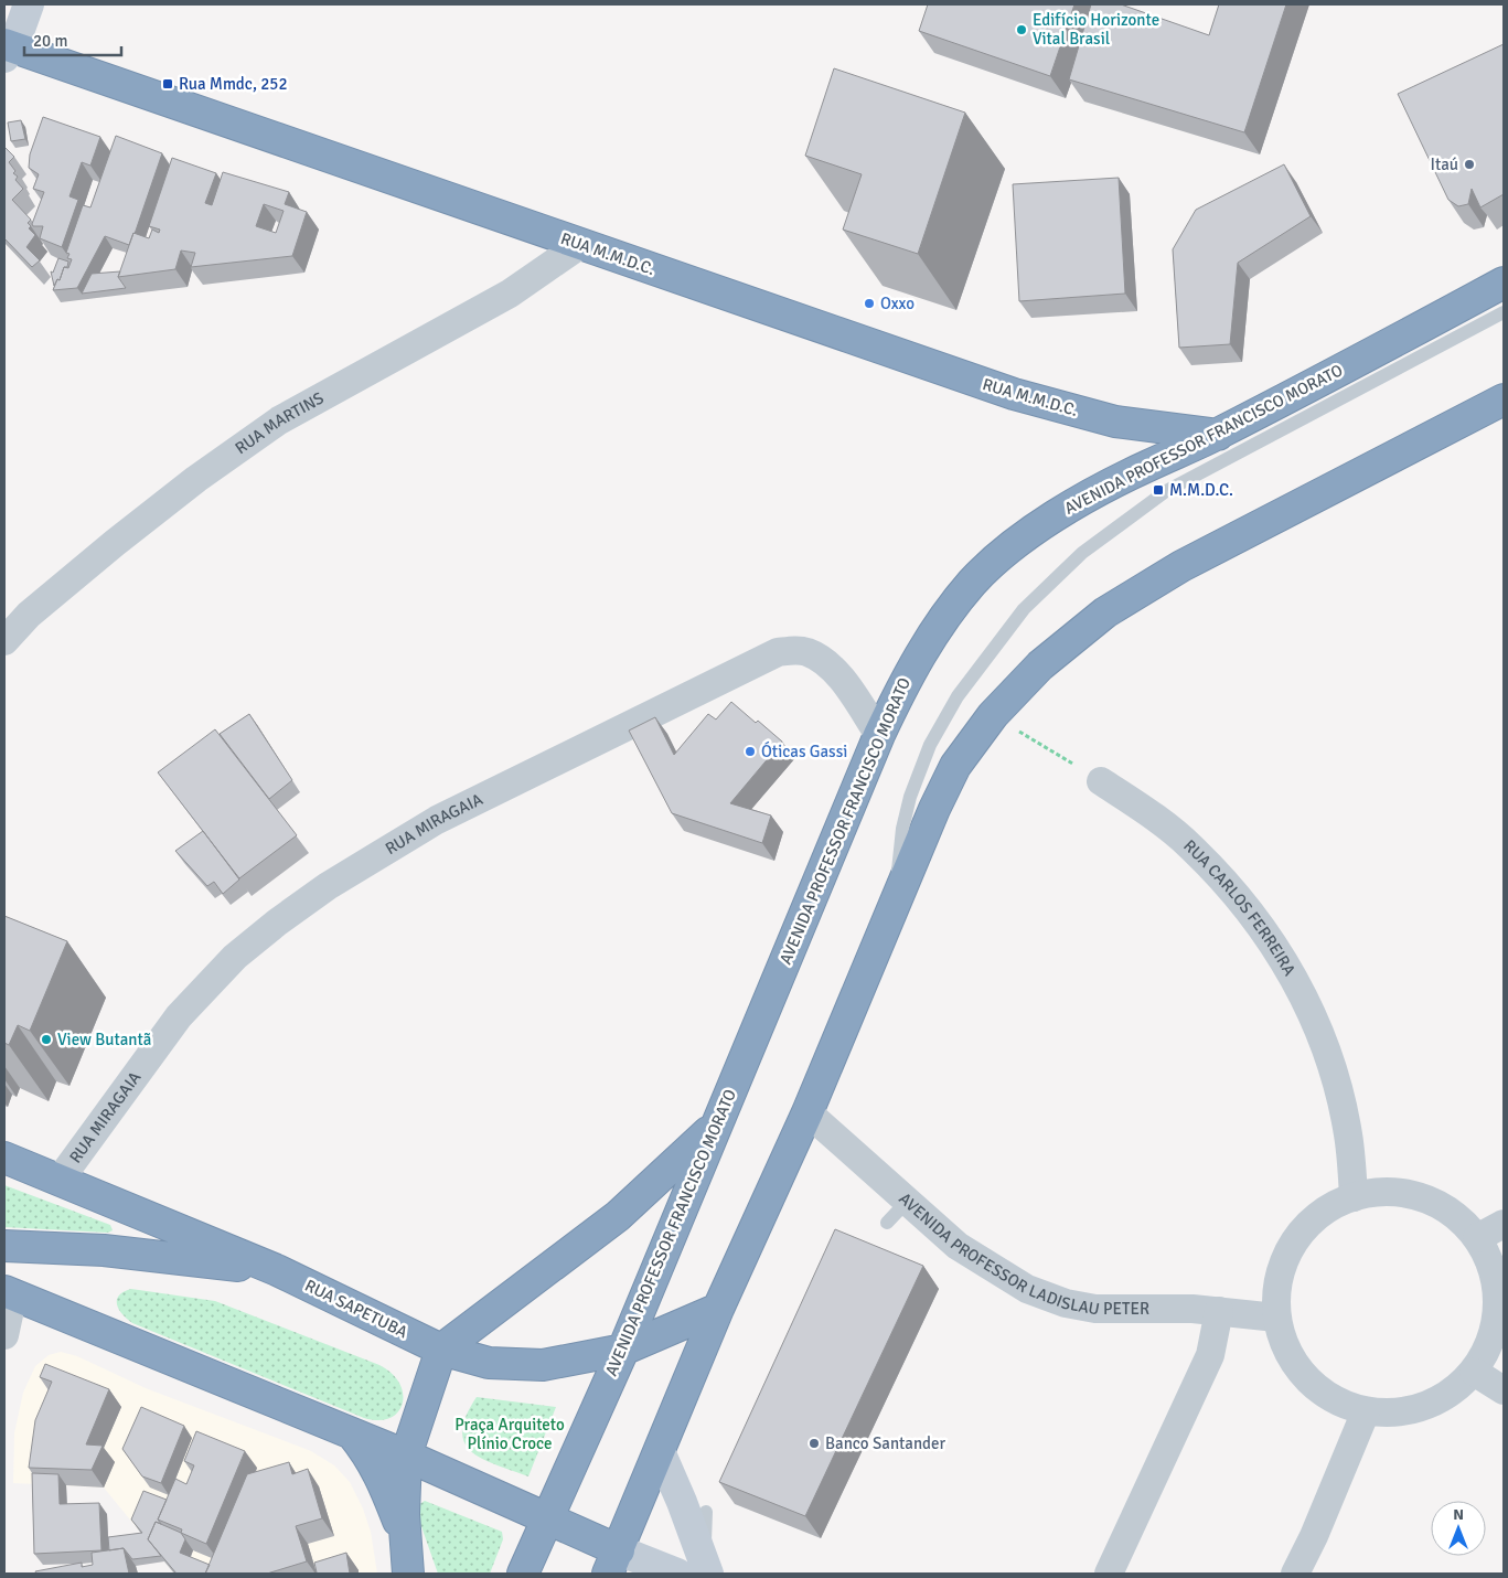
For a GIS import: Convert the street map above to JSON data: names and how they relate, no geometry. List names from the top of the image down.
{
  "streets": {
    "highway": ["RUA M.M.D.C.", "AVENIDA PROFESSOR FRANCISCO MORATO", "RUA SAPETUBA"],
    "street": [
      "RUA MARTINS",
      "RUA MIRAGAIA",
      "RUA CARLOS FERREIRA",
      "AVENIDA PROFESSOR LADISLAU PETER"
    ]
  },
  "crossings": [
    ["RUA M.M.D.C.", "RUA MARTINS"],
    ["RUA M.M.D.C.", "AVENIDA PROFESSOR FRANCISCO MORATO"],
    ["AVENIDA PROFESSOR FRANCISCO MORATO", "RUA MIRAGAIA"],
    ["AVENIDA PROFESSOR FRANCISCO MORATO", "AVENIDA PROFESSOR LADISLAU PETER"],
    ["AVENIDA PROFESSOR FRANCISCO MORATO", "RUA SAPETUBA"],
    ["RUA MIRAGAIA", "RUA SAPETUBA"]
  ],
  "parks": ["Praça Arquiteto Plínio Croce"],
  "places": {
    "other": [
      "Edifício Horizonte Vital Brasil",
      "Itaú",
      "Oxxo",
      "Óticas Gassi",
      "View Butantã",
      "Banco Santander"
    ],
    "transit": ["Rua Mmdc, 252", "M.M.D.C."]
  },
  "scale_bar": "20 m",
  "north": "top"
}
